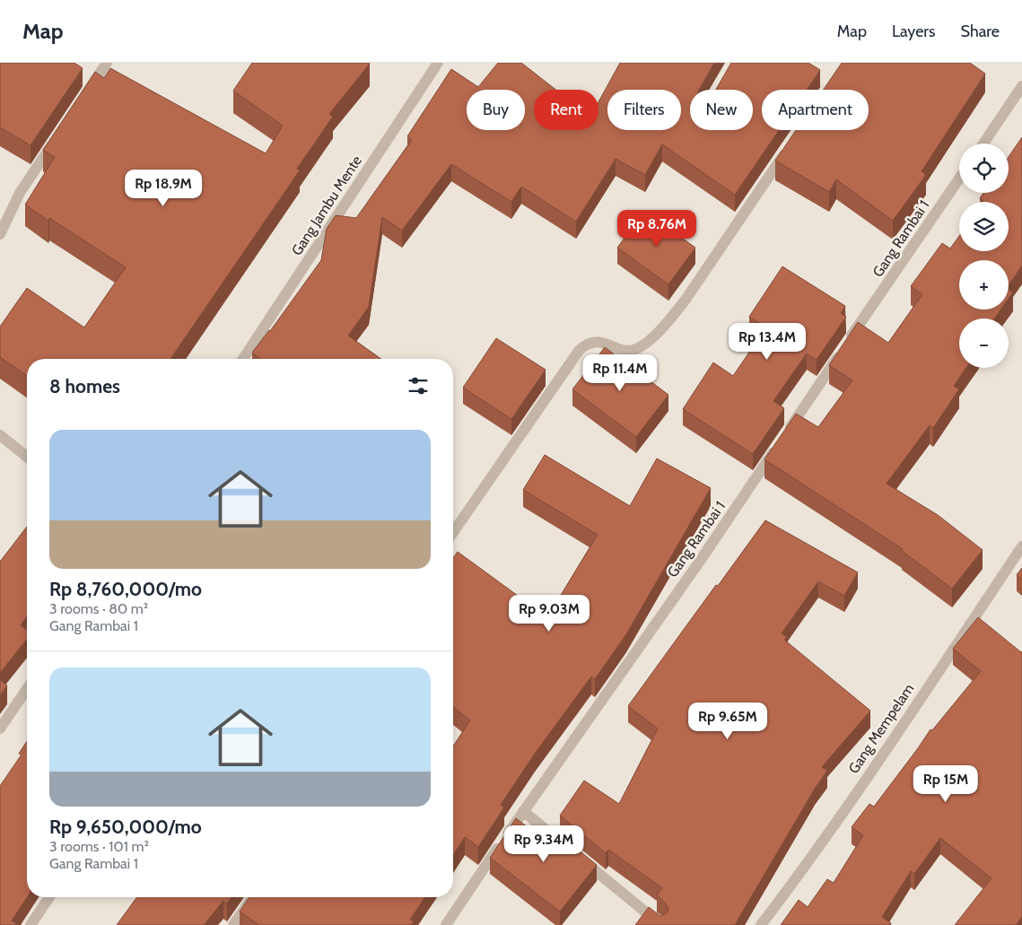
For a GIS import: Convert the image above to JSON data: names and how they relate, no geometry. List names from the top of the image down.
{
  "streets": {
    "street": ["Gang Jambu Mente", "Gang Rambai 1", "Gang Mempelam"]
  },
  "page": {
    "header": "Map",
    "nav": ["Map", "Layers", "Share"],
    "chip": [
      "Buy",
      "Rent",
      "Filters",
      "New",
      "Apartment"
    ],
    "map_buttons": ["+", "−"],
    "price": [
      "Rp 18.9M",
      "Rp 8.76M",
      "Rp 13.4M",
      "Rp 11.4M",
      "Rp 9.03M",
      "Rp 9.65M",
      "Rp 15M",
      "Rp 9.34M"
    ],
    "heading": "8 homes",
    "list": [
      {
        "name": "Rp 8,760,000/mo",
        "note": "3 rooms · 80 m² · Gang Rambai 1"
      },
      {
        "name": "Rp 9,650,000/mo",
        "note": "3 rooms · 101 m² · Gang Rambai 1"
      }
    ]
  }
}
